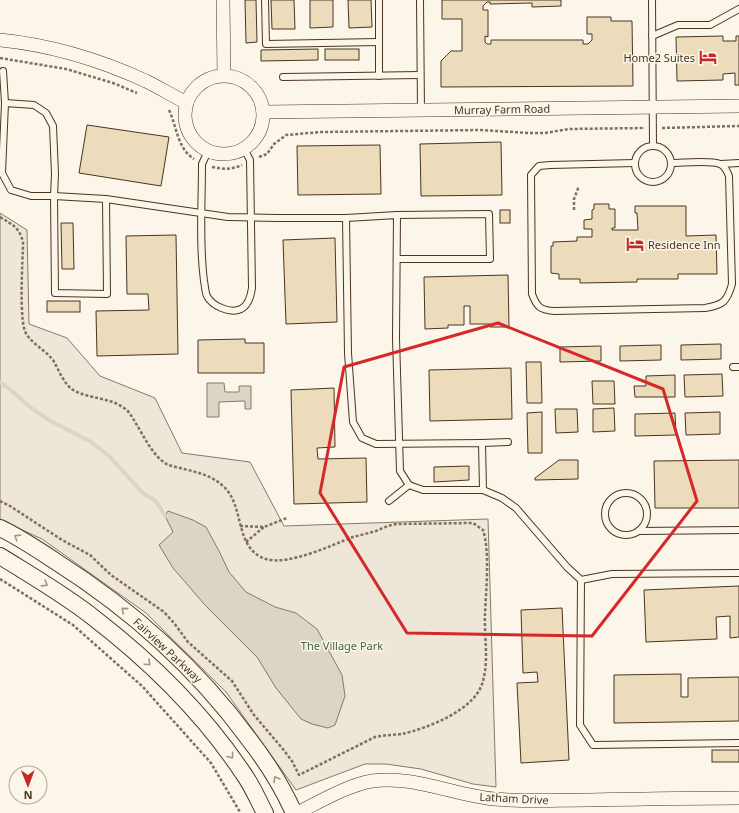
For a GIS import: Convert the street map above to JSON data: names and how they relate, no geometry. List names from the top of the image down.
{
  "streets": {
    "street": ["Murray Farm Road", "Fairview Parkway", "Latham Drive"]
  },
  "crossings": [
    ["Fairview Parkway", "Latham Drive"]
  ],
  "parks": ["The Village Park"],
  "places": {
    "hotel": ["Home2 Suites", "Residence Inn"]
  },
  "north": "bottom"
}
